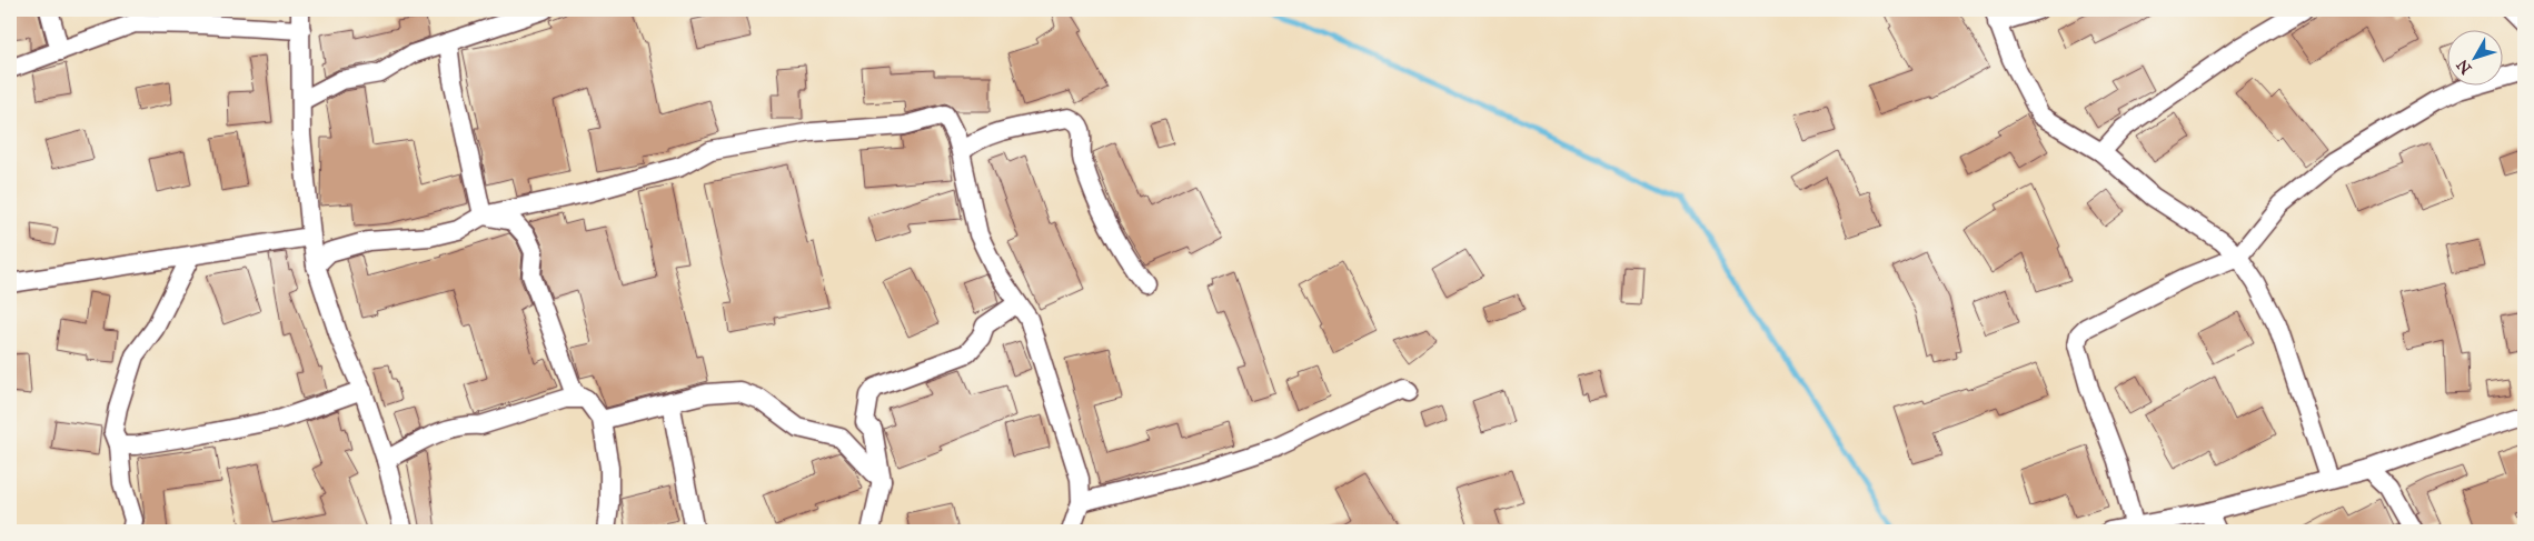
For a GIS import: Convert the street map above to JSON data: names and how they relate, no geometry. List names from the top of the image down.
{
  "north": "bottom left"
}
